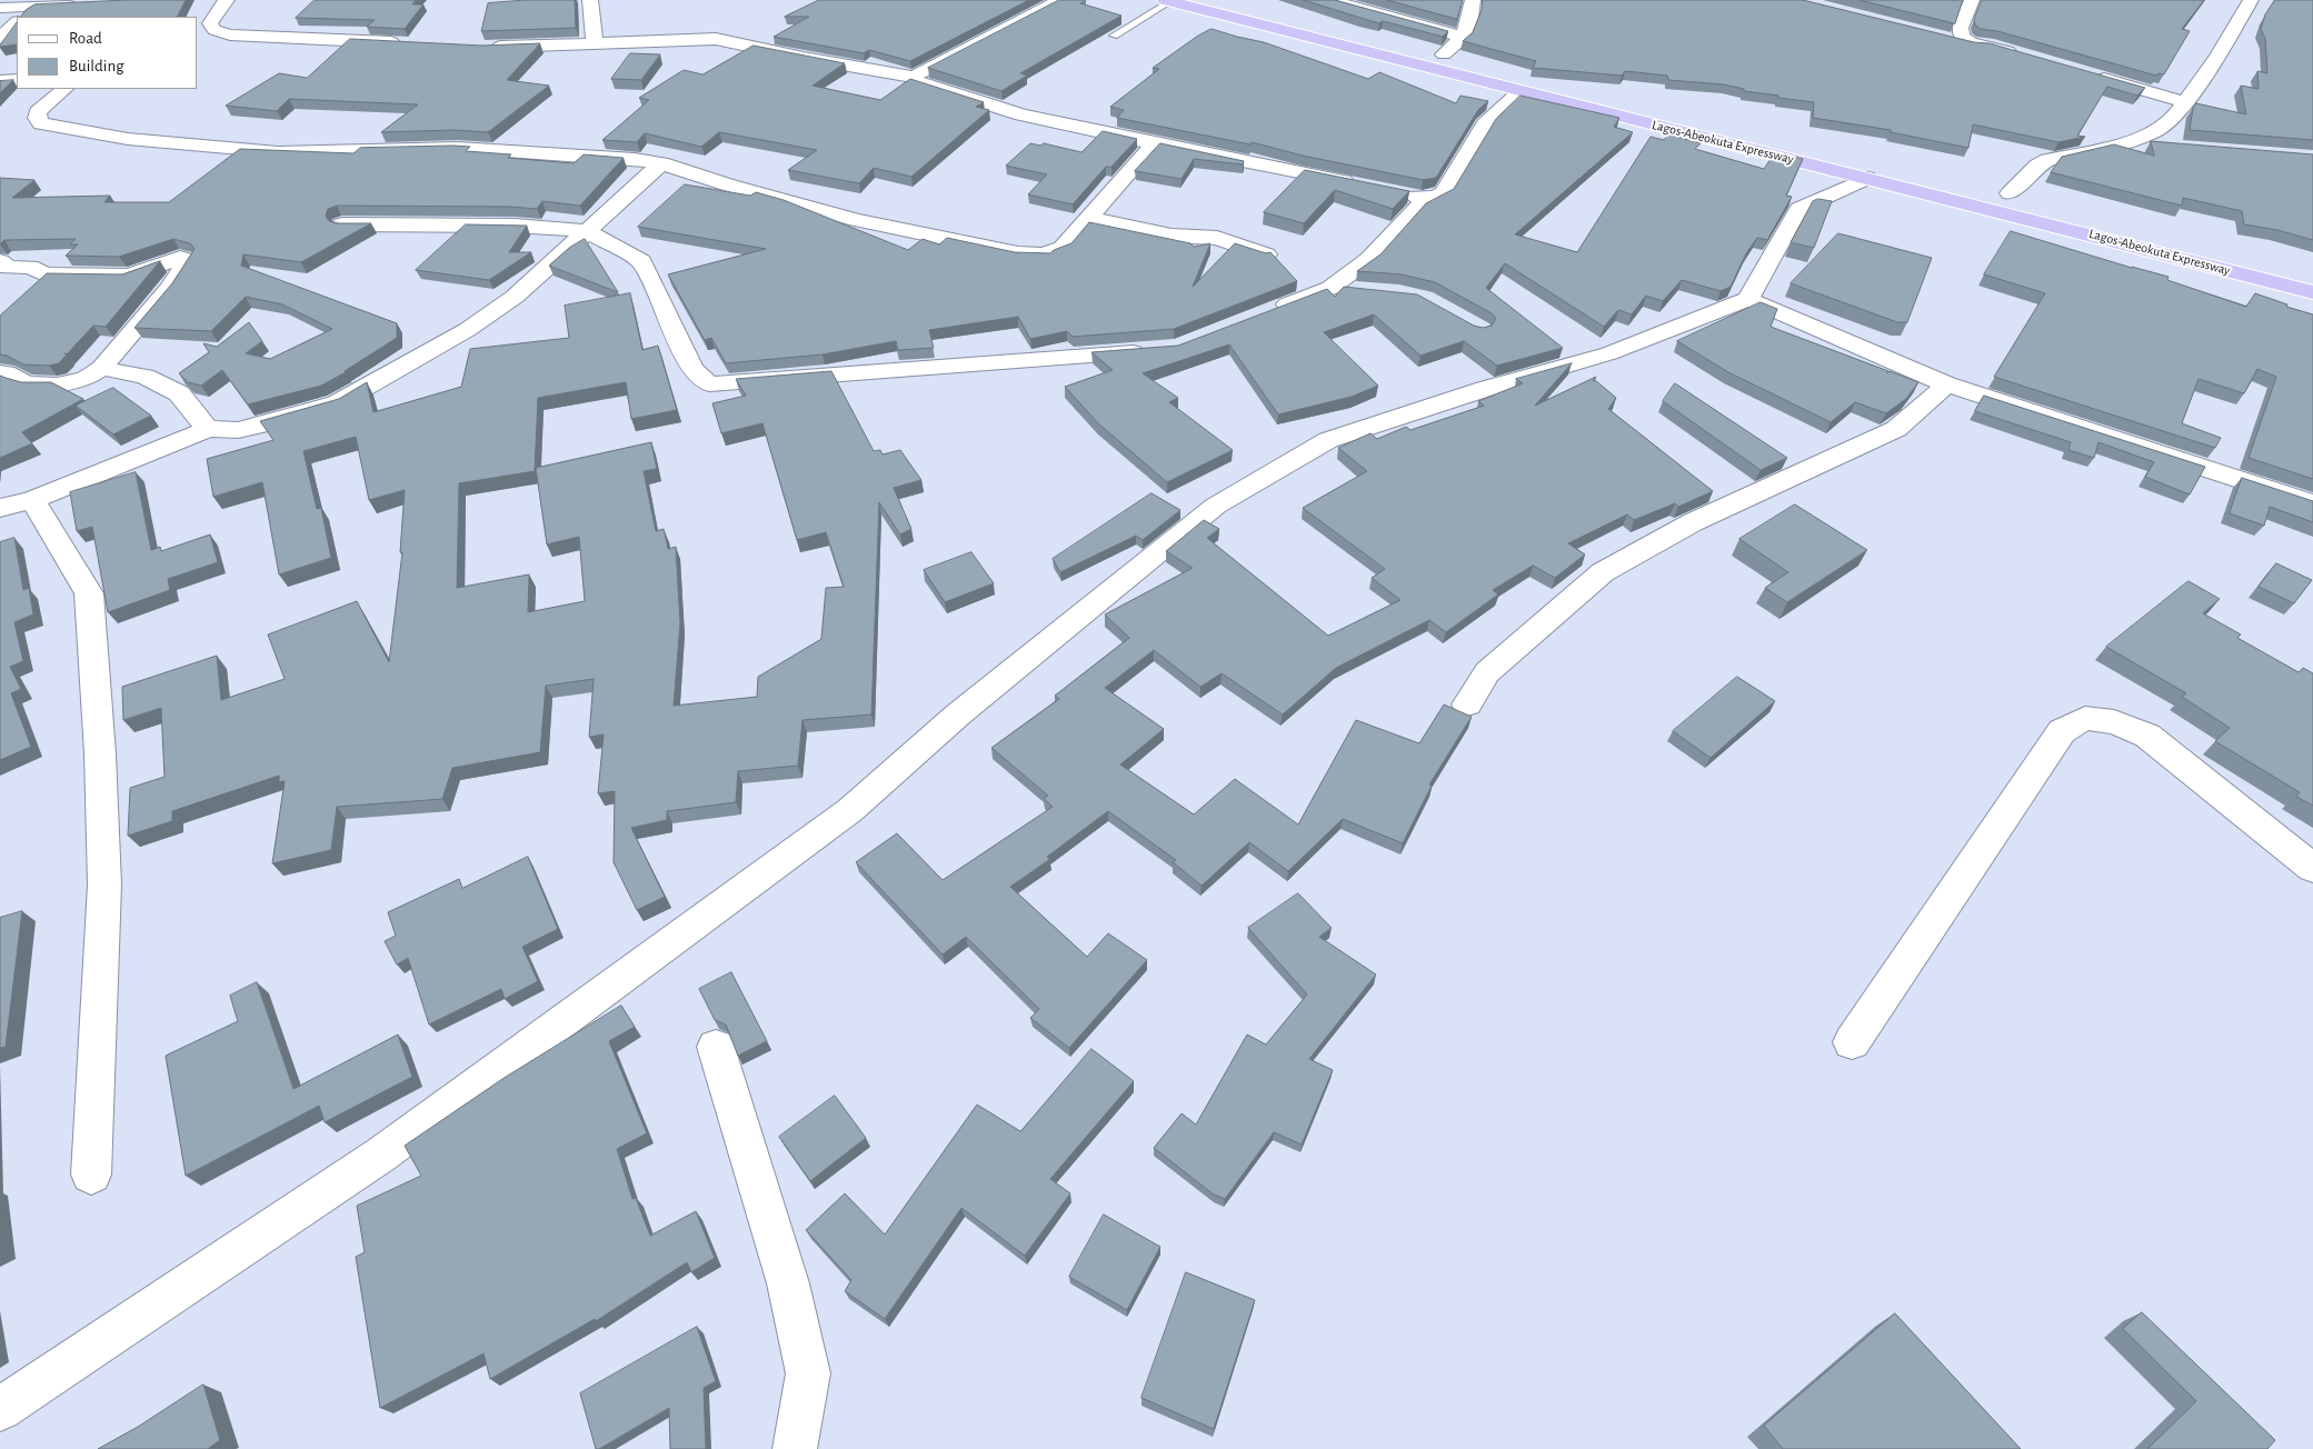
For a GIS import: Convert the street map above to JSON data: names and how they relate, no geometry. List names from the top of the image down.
{
  "streets": {
    "highway": ["Lagos-Abeokuta Expressway"]
  },
  "legend": ["Road", "Building"]
}
